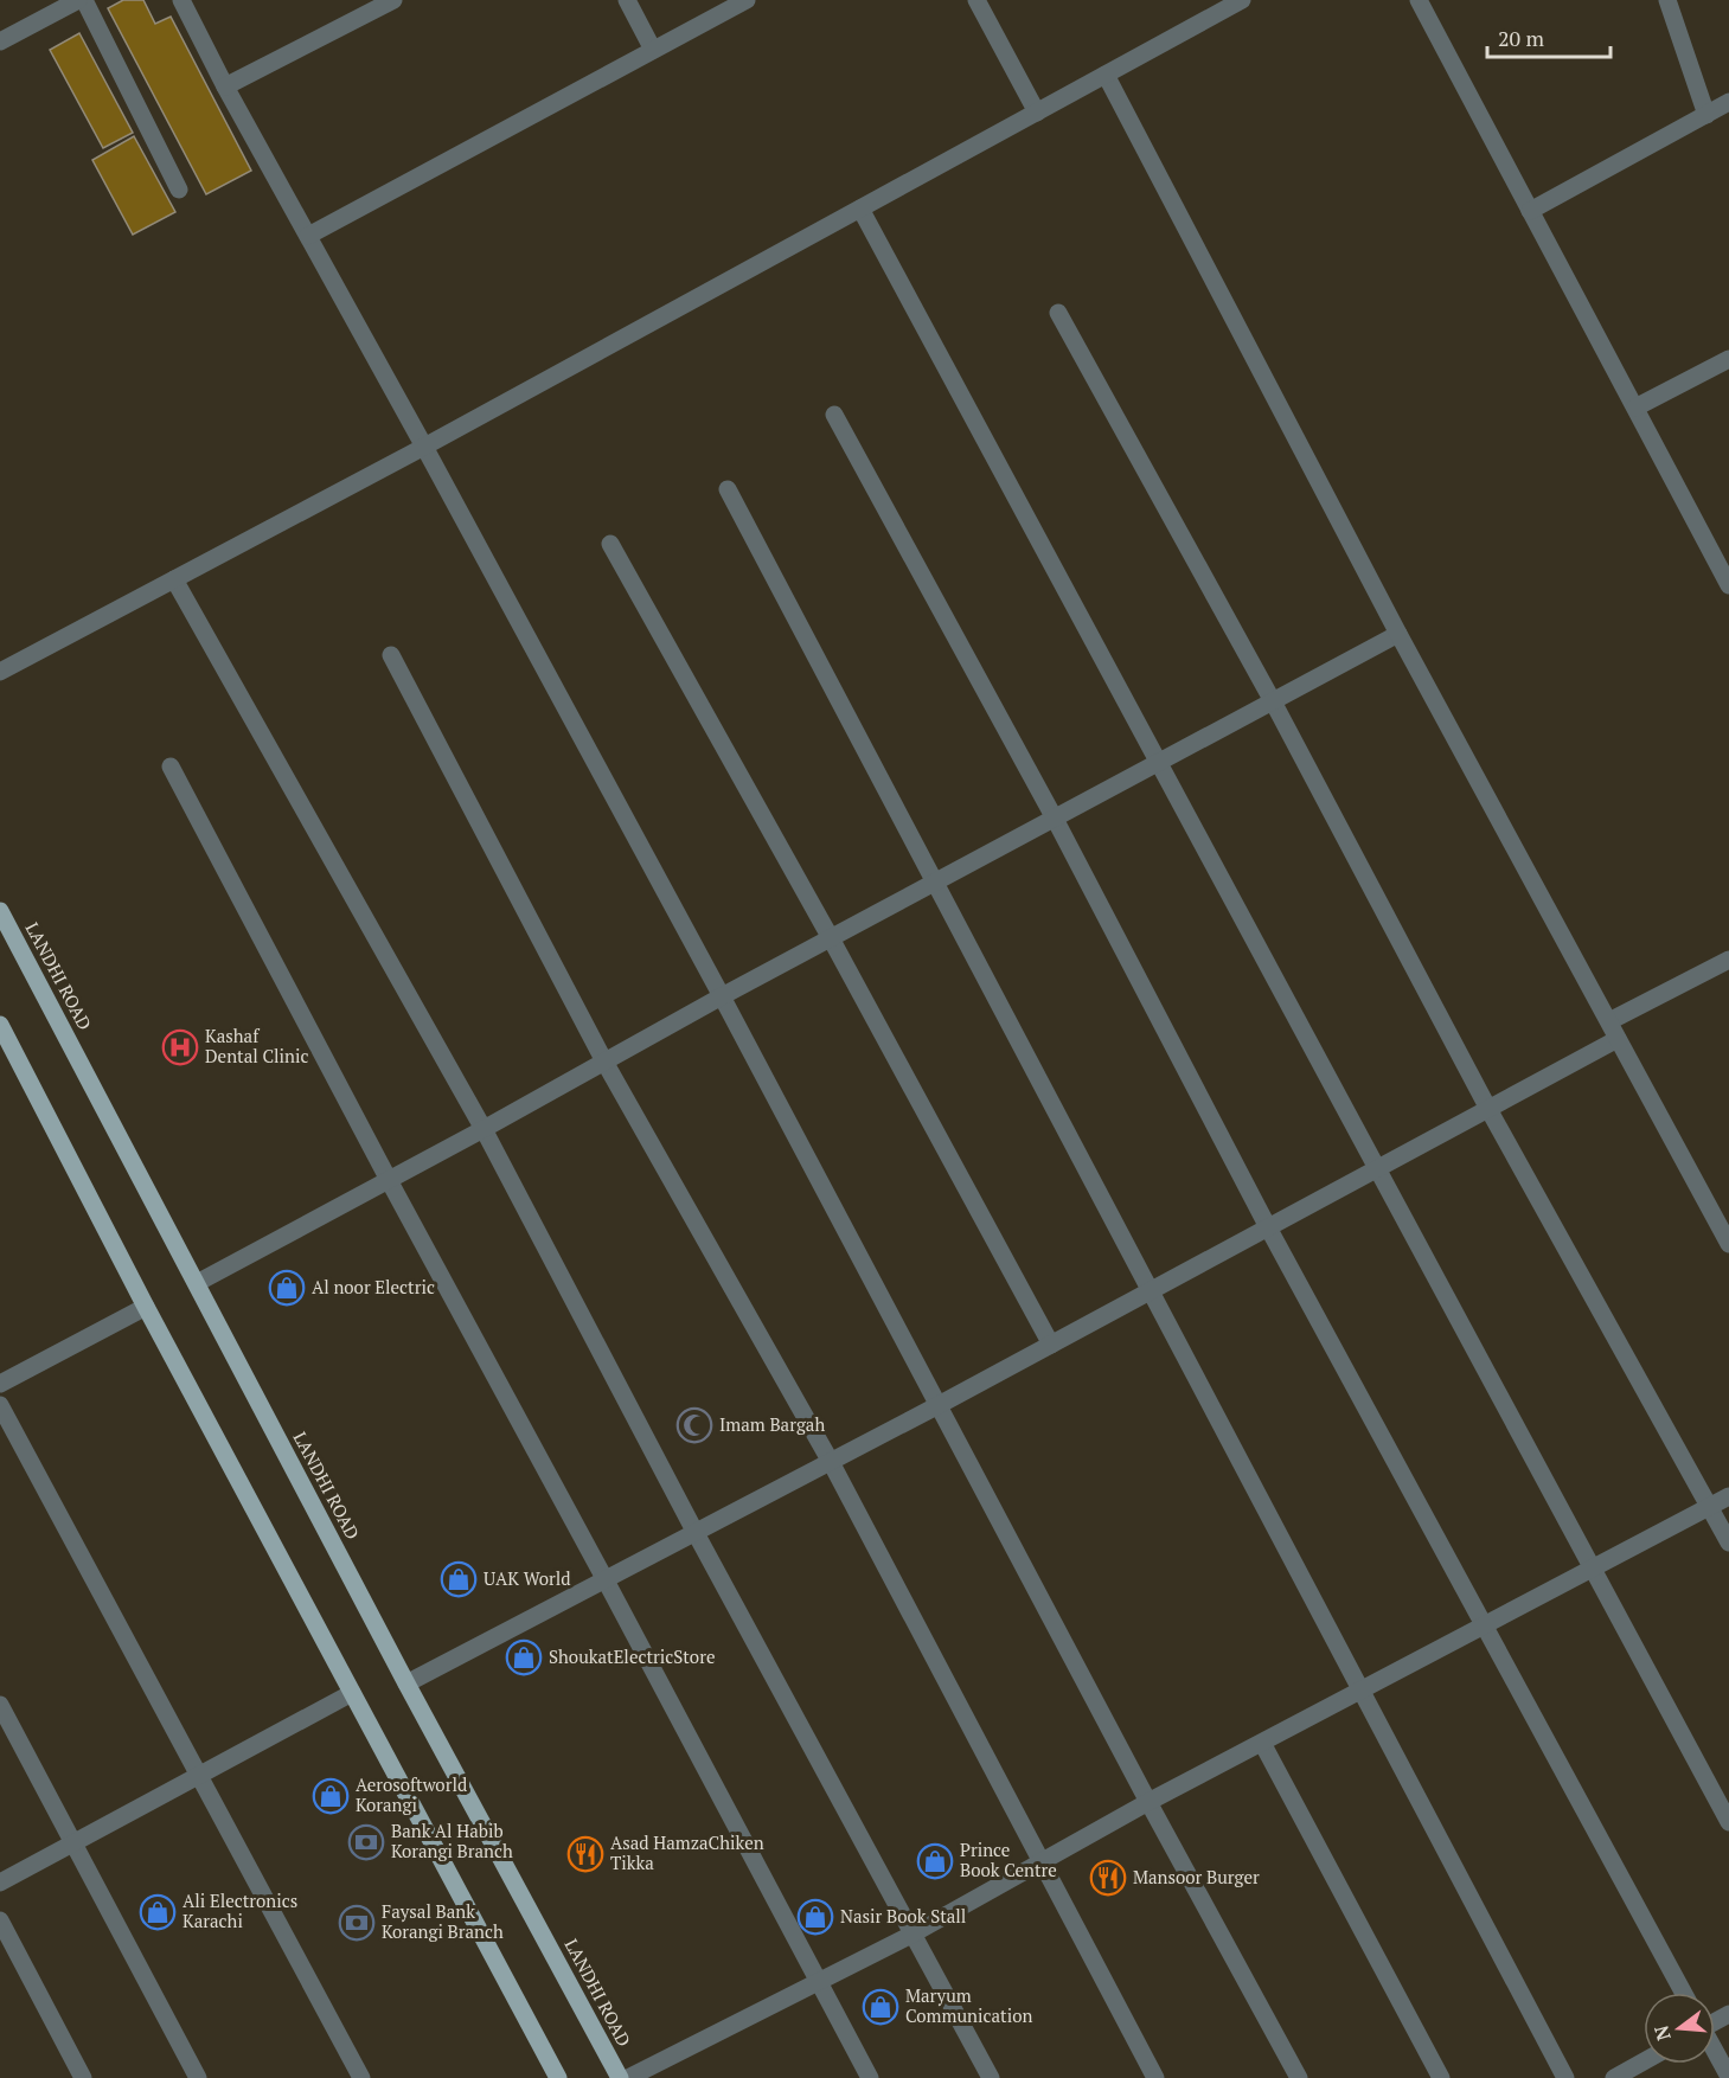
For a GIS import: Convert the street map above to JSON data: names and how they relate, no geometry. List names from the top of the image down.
{
  "streets": {
    "main road": ["LANDHI ROAD"]
  },
  "places": {
    "hospital": ["Kashaf Dental Clinic"],
    "shop": [
      "Al noor Electric",
      "UAK World",
      "ShoukatElectricStore",
      "Aerosoftworld Korangi",
      "Prince Book Centre",
      "Ali Electronics Karachi",
      "Nasir Book Stall",
      "Maryum Communication"
    ],
    "mosque": ["Imam Bargah"],
    "bank": ["Bank Al Habib Korangi Branch", "Faysal Bank Korangi Branch"],
    "restaurant": ["Asad HamzaChiken Tikka", "Mansoor Burger"]
  },
  "scale_bar": "20 m",
  "north": "left"
}
